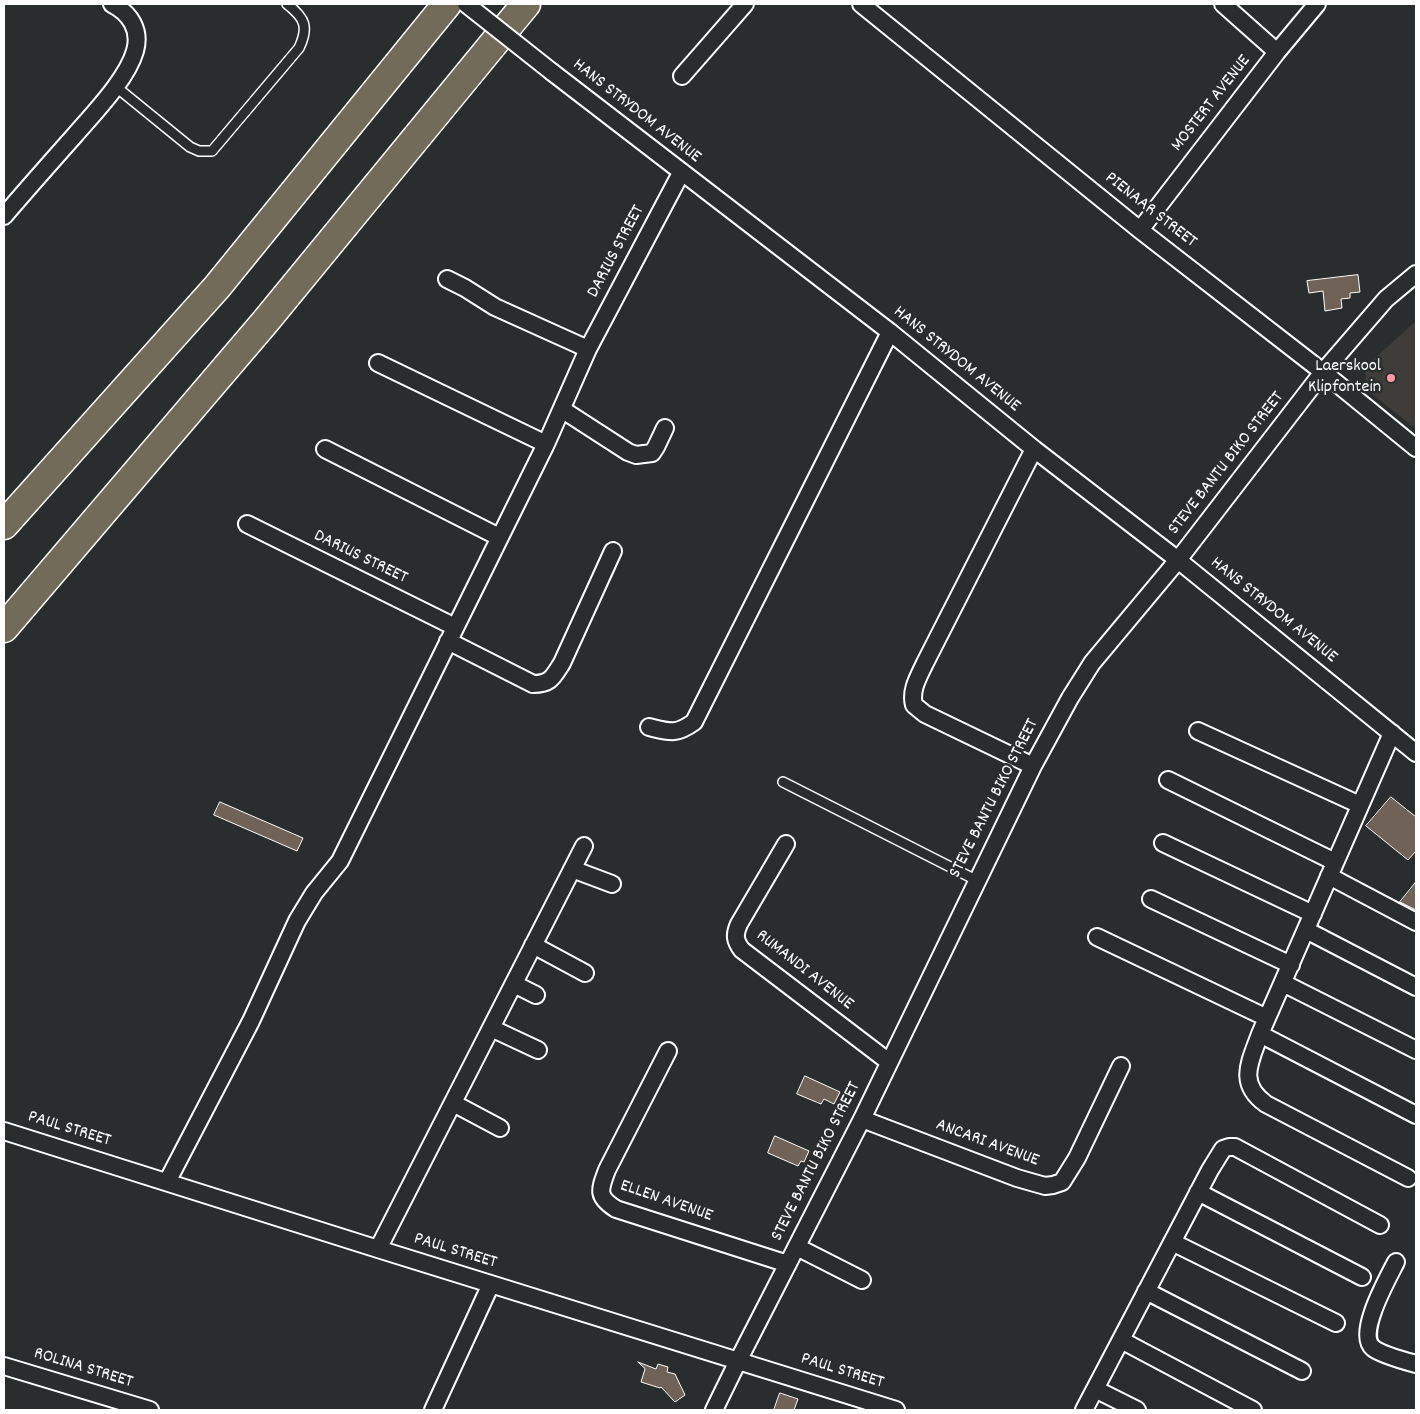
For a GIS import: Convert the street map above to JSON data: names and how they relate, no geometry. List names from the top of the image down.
{
  "streets": {
    "street": [
      "MOSTERT AVENUE",
      "HANS STRYDOM AVENUE",
      "PIENAAR STREET",
      "DARIUS STREET",
      "STEVE BANTU BIKO STREET",
      "RUMANDI AVENUE",
      "PAUL STREET",
      "ANCARI AVENUE",
      "ELLEN AVENUE",
      "ROLINA STREET"
    ]
  },
  "crossings": [
    ["MOSTERT AVENUE", "PIENAAR STREET"],
    ["HANS STRYDOM AVENUE", "DARIUS STREET"],
    ["HANS STRYDOM AVENUE", "STEVE BANTU BIKO STREET"],
    ["PIENAAR STREET", "STEVE BANTU BIKO STREET"],
    ["STEVE BANTU BIKO STREET", "RUMANDI AVENUE"],
    ["STEVE BANTU BIKO STREET", "PAUL STREET"],
    ["STEVE BANTU BIKO STREET", "ANCARI AVENUE"],
    ["STEVE BANTU BIKO STREET", "ELLEN AVENUE"]
  ],
  "places": ["Laerskool Klipfontein"]
}
